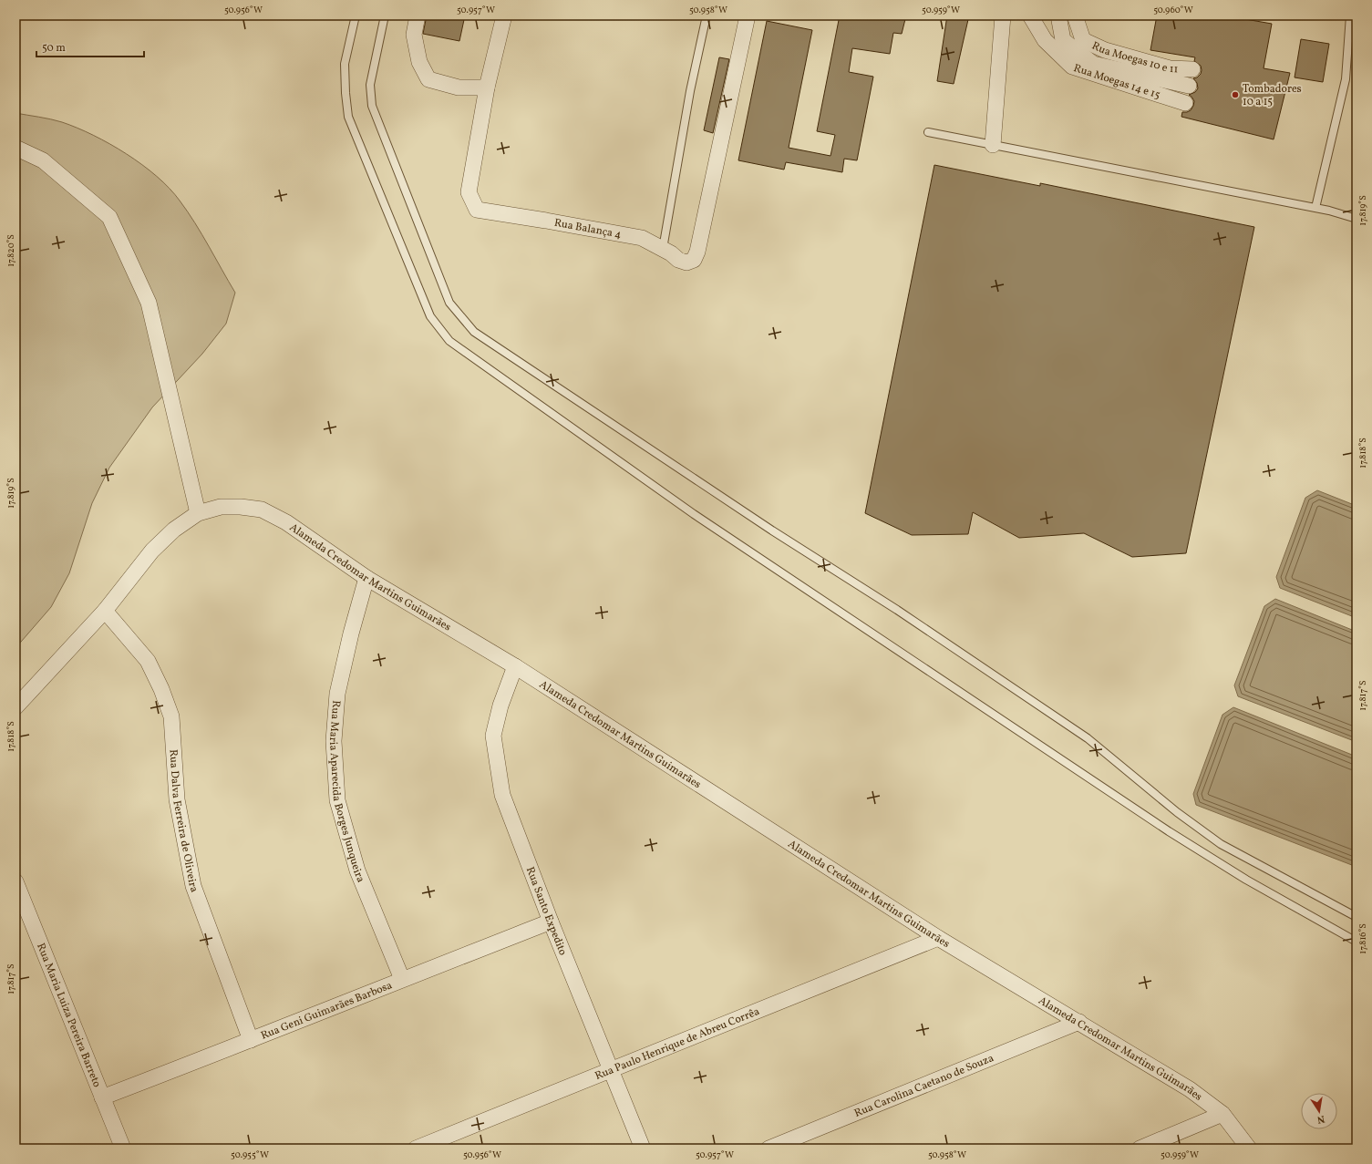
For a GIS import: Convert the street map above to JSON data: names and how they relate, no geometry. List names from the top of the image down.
{
  "streets": {
    "street": [
      "Rua Moegas 10 e 11",
      "Rua Moegas 14 e 15",
      "Rua Balança 4",
      "Alameda Credomar Martins Guimarães",
      "Rua Maria Aparecida Borges Junqueira",
      "Rua Dalva Ferreira de Oliveira",
      "Rua Santo Expedito",
      "Rua Geni Guimarães Barbosa",
      "Rua Maria Luiza Pereira Barreto",
      "Rua Paulo Henrique de Abreu Corrêa",
      "Rua Carolina Caetano de Souza"
    ]
  },
  "crossings": [
    ["Alameda Credomar Martins Guimarães", "Rua Maria Aparecida Borges Junqueira"],
    ["Alameda Credomar Martins Guimarães", "Rua Dalva Ferreira de Oliveira"],
    ["Alameda Credomar Martins Guimarães", "Rua Santo Expedito"],
    ["Alameda Credomar Martins Guimarães", "Rua Paulo Henrique de Abreu Corrêa"],
    ["Alameda Credomar Martins Guimarães", "Rua Carolina Caetano de Souza"],
    ["Rua Maria Aparecida Borges Junqueira", "Rua Geni Guimarães Barbosa"],
    ["Rua Dalva Ferreira de Oliveira", "Rua Geni Guimarães Barbosa"],
    ["Rua Santo Expedito", "Rua Geni Guimarães Barbosa"],
    ["Rua Santo Expedito", "Rua Paulo Henrique de Abreu Corrêa"],
    ["Rua Geni Guimarães Barbosa", "Rua Maria Luiza Pereira Barreto"]
  ],
  "places": ["Tombadores 10 a 15"],
  "scale_bar": "50 m",
  "north": "bottom",
  "coordinates": [
    "50.956°W",
    "50.957°W",
    "50.958°W",
    "50.959°W",
    "50.960°W",
    "17.819°S",
    "17.820°S",
    "17.818°S",
    "17.817°S",
    "17.816°S",
    "50.955°W"
  ]
}
